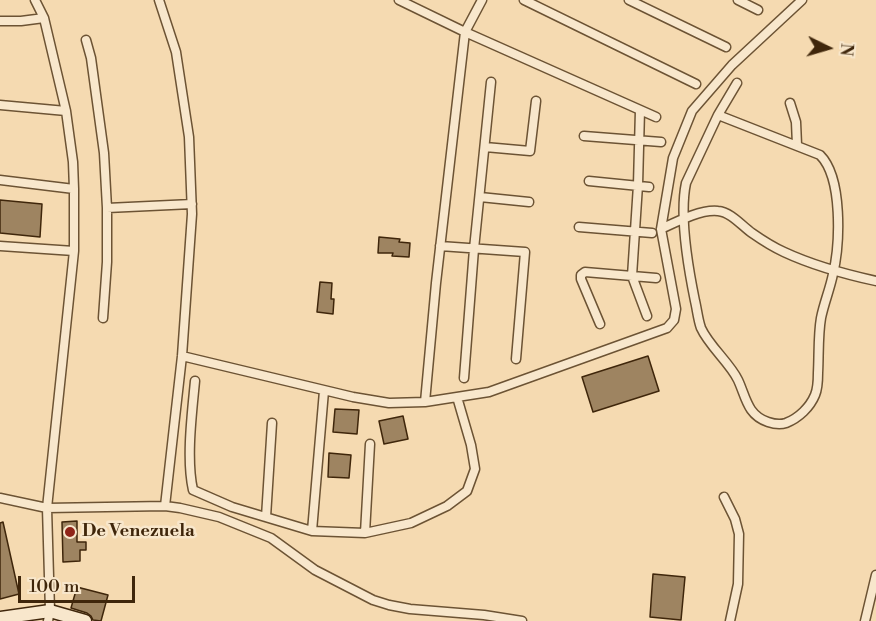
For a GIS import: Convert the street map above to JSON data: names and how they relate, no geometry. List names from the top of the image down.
{
  "places": ["De Venezuela"],
  "scale_bar": "100 m",
  "north": "right"
}
